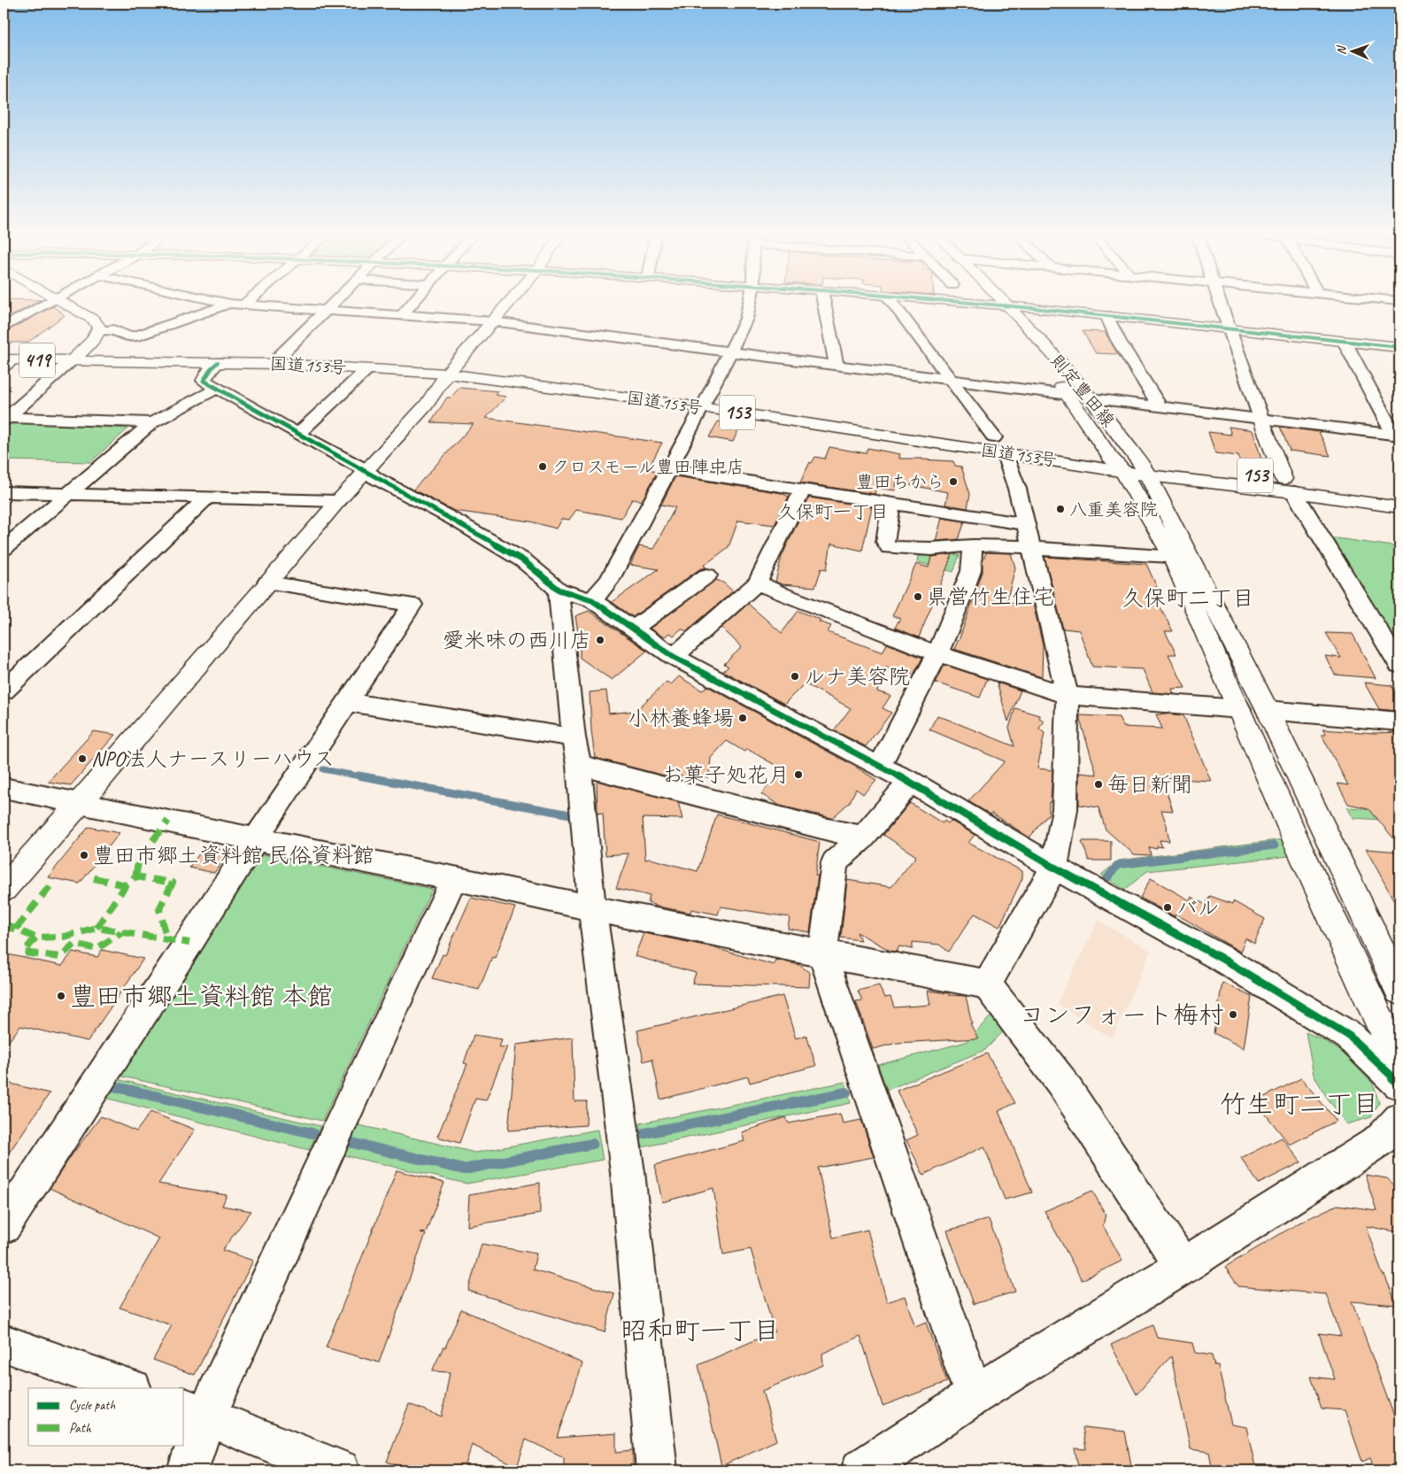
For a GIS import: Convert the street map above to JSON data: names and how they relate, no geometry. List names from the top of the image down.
{
  "streets": {
    "main road": [
      "419",
      "国道153号",
      "則定豊田線",
      "153"
    ]
  },
  "crossings": [
    ["419", "国道153号"],
    ["国道153号", "則定豊田線"]
  ],
  "districts": [
    "久保町一丁目",
    "久保町二丁目",
    "竹生町二丁目",
    "昭和町一丁目"
  ],
  "places": [
    "クロスモール豊田陣中店",
    "豊田ちから",
    "八重美容院",
    "県営竹生住宅",
    "愛米味の西川店",
    "ルナ美容院",
    "小林養蜂場",
    "NPO法人ナースリーハウス",
    "お菓子処花月",
    "毎日新聞",
    "豊田市郷土資料館 民俗資料館",
    "バル",
    "豊田市郷土資料館 本館",
    "コンフォート梅村"
  ],
  "legend": ["Cycle path", "Path"],
  "north": "left"
}
